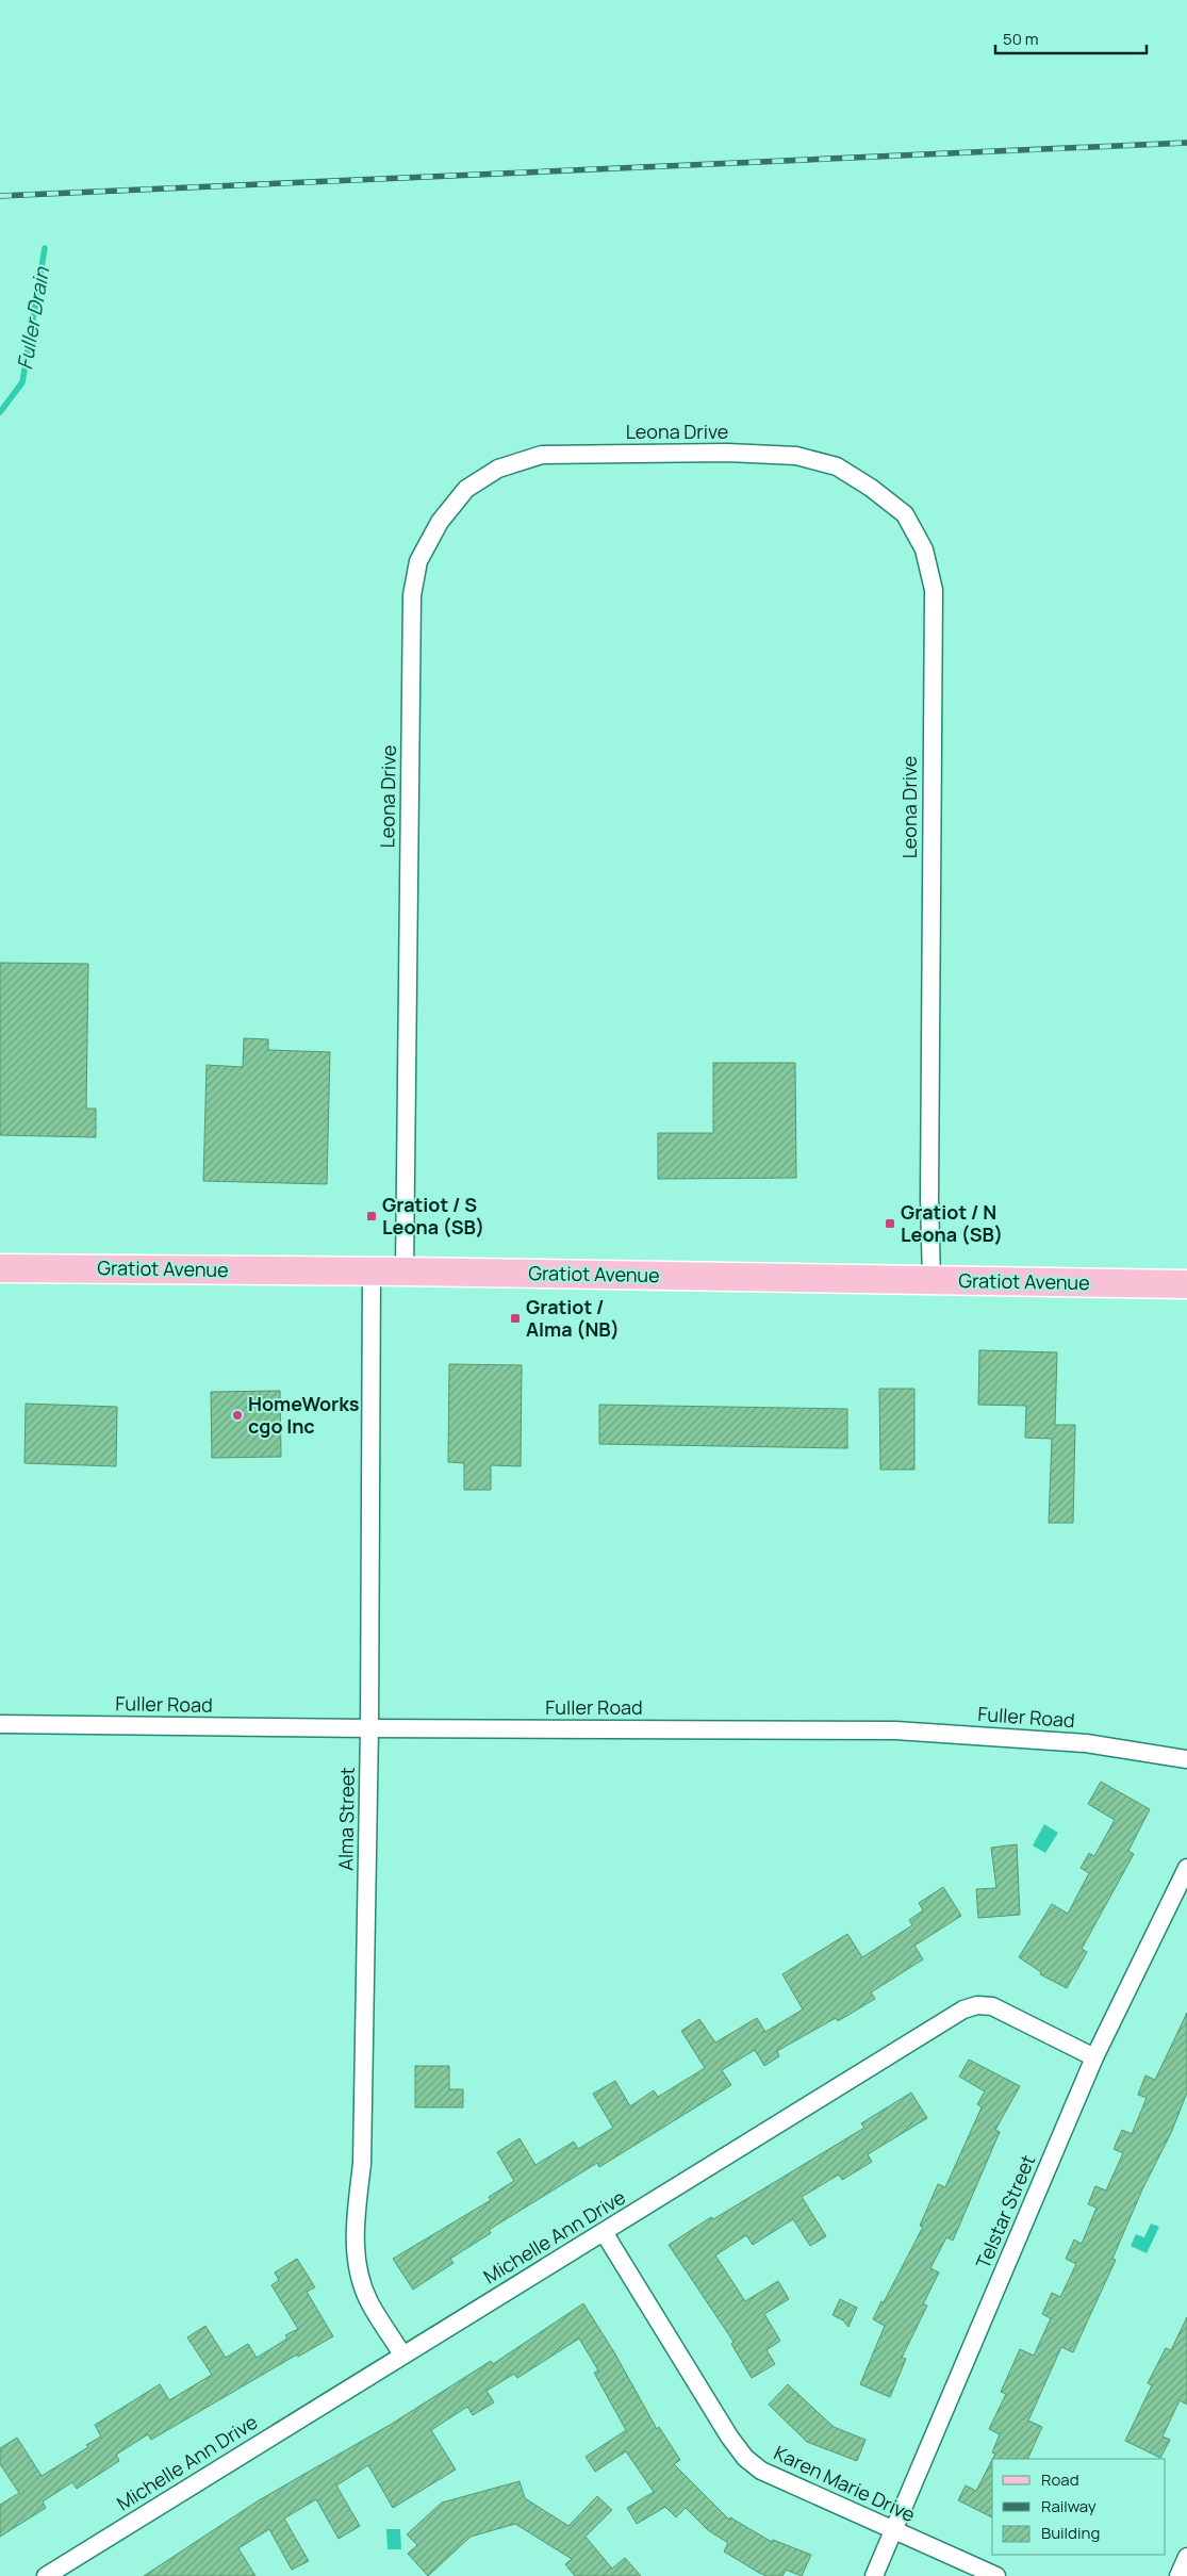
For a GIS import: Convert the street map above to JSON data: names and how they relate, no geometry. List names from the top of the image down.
{
  "streets": {
    "main road": ["Gratiot Avenue"],
    "street": [
      "Leona Drive",
      "Fuller Road",
      "Alma Street",
      "Telstar Street",
      "Michelle Ann Drive",
      "Karen Marie Drive"
    ]
  },
  "crossings": [
    ["Leona Drive", "Gratiot Avenue"],
    ["Gratiot Avenue", "Alma Street"],
    ["Fuller Road", "Alma Street"],
    ["Alma Street", "Michelle Ann Drive"],
    ["Telstar Street", "Michelle Ann Drive"],
    ["Telstar Street", "Karen Marie Drive"],
    ["Michelle Ann Drive", "Karen Marie Drive"]
  ],
  "water": ["Fuller Drain"],
  "places": {
    "transit": ["Gratiot / S Leona (SB)", "Gratiot / N Leona (SB)", "Gratiot / Alma (NB)"],
    "other": ["HomeWorks cgo Inc"]
  },
  "legend": ["Road", "Railway", "Building"],
  "scale_bar": "50 m"
}
